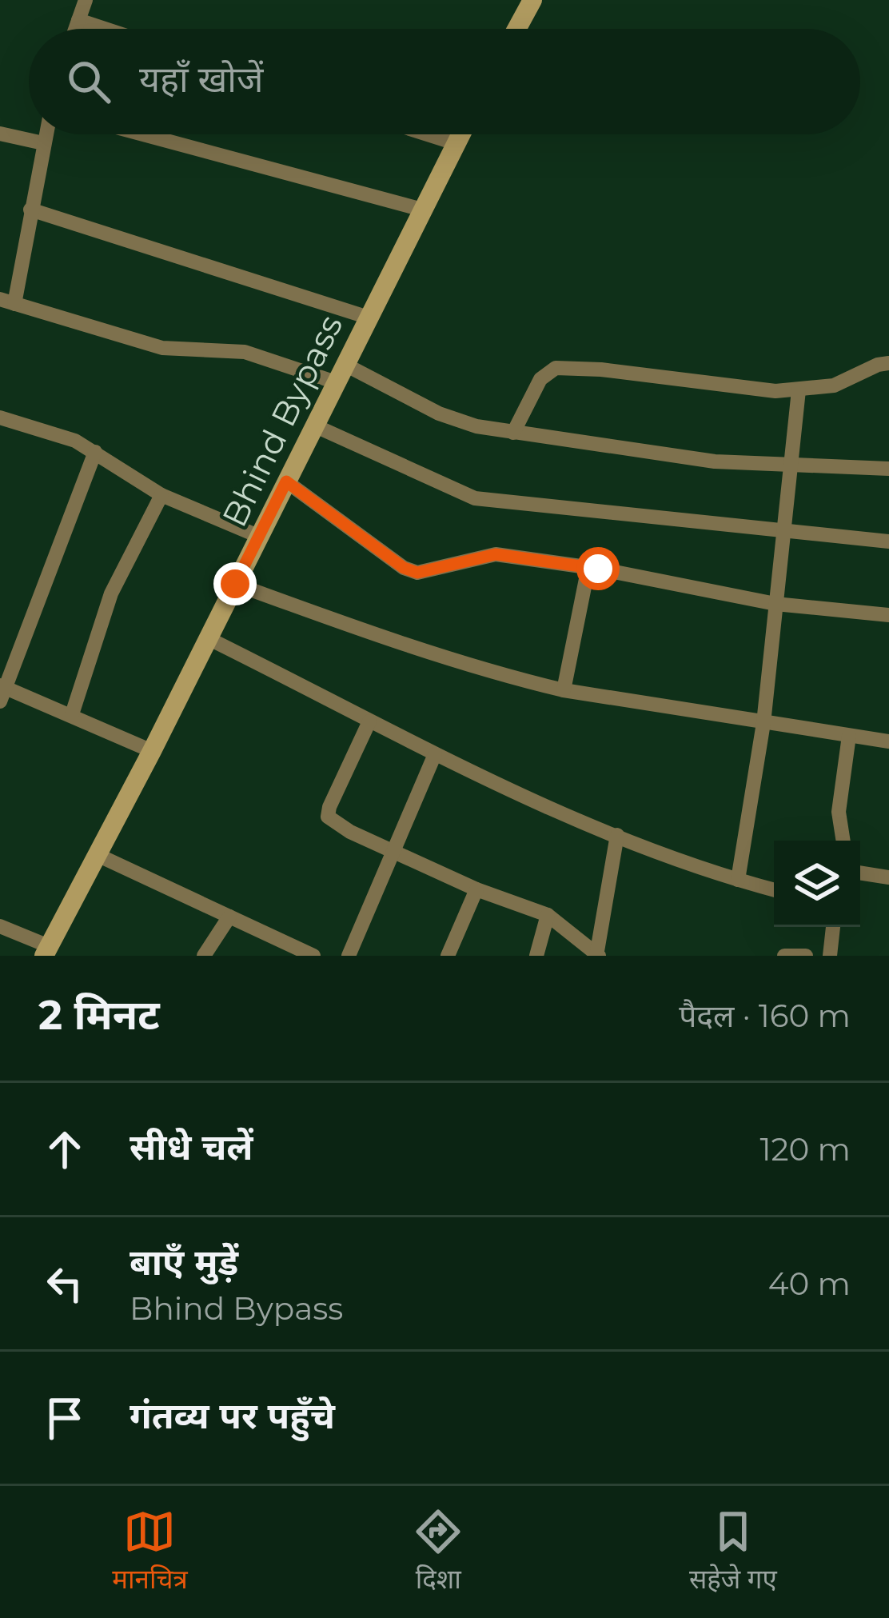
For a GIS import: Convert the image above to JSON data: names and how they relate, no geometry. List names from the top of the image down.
{
  "streets": {
    "street": ["Bhind Bypass"]
  },
  "page": {
    "search": "यहाँ खोजें",
    "heading": ["2 मिनट", "पैदल · 160 m"],
    "list": [
      ["सीधे चलें", "120 m"],
      ["बाएँ मुड़ें", "Bhind Bypass", "40 m"],
      "गंतव्य पर पहुँचे"
    ],
    "nav": ["मानचित्र", "दिशा", "सहेजे गए"]
  }
}
